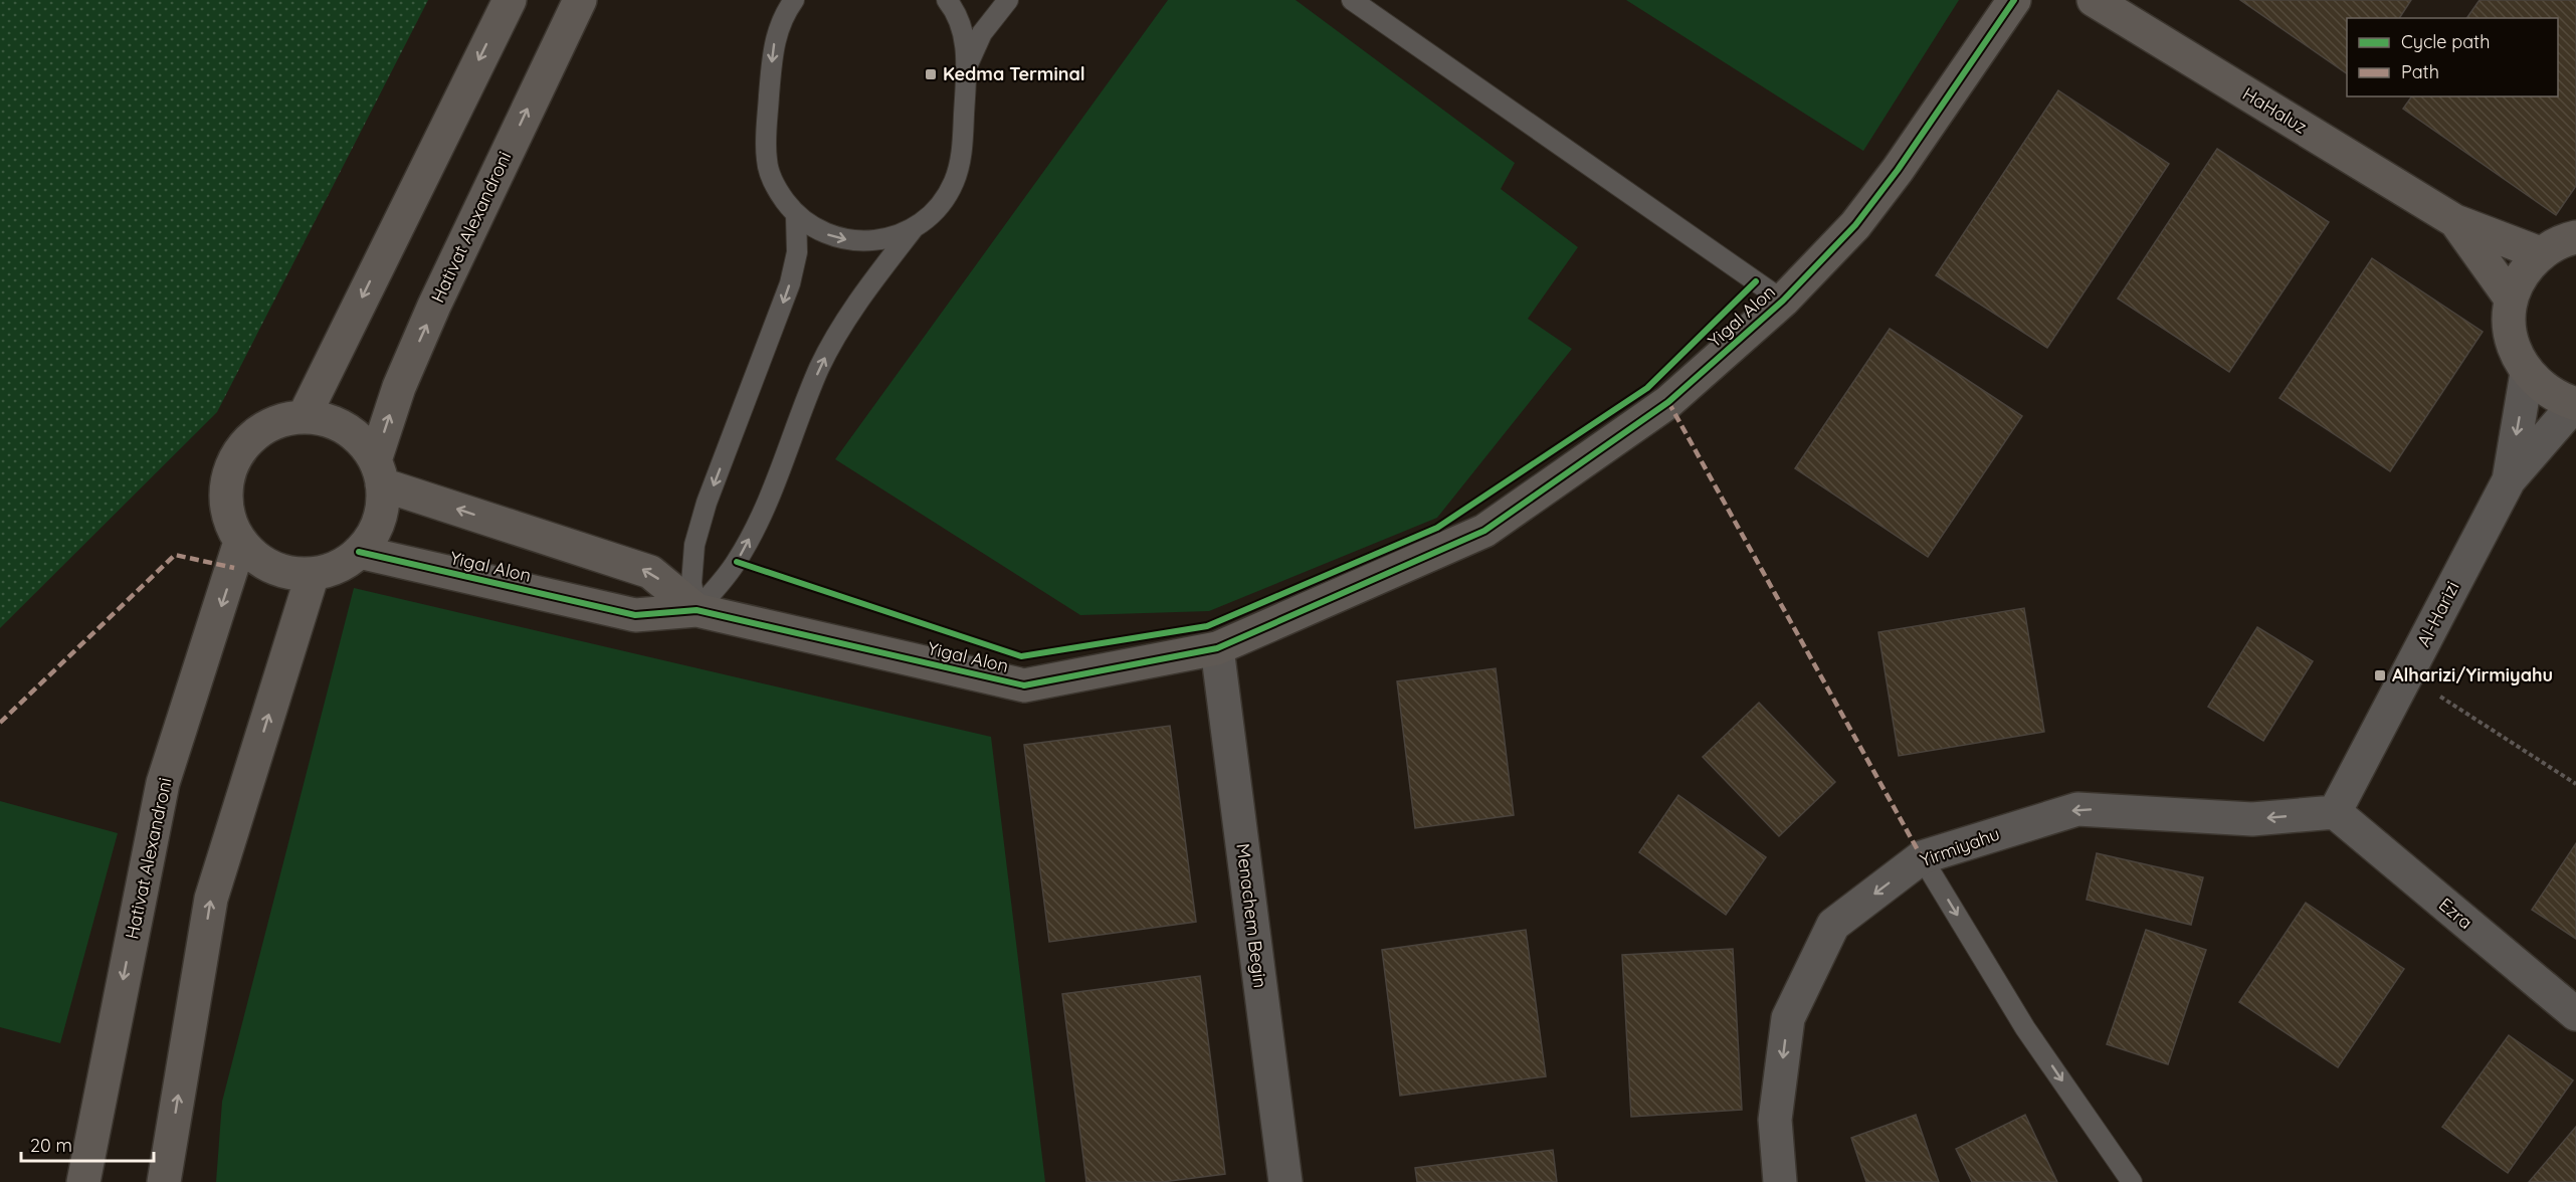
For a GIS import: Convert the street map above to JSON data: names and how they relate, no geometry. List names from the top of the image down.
{
  "streets": {
    "street": [
      "HaHaluz",
      "Hativat Alexandroni",
      "Yigal Alon",
      "Al-Harizi",
      "Yirmiyahu",
      "Ezra",
      "Menachem Begin"
    ]
  },
  "crossings": [
    ["Hativat Alexandroni", "Yigal Alon"],
    ["Yigal Alon", "Menachem Begin"],
    ["Al-Harizi", "Yirmiyahu"],
    ["Al-Harizi", "Ezra"],
    ["Yirmiyahu", "Ezra"]
  ],
  "one_way": ["Yirmiyahu"],
  "places": {
    "transit": ["Kedma Terminal", "Alharizi/Yirmiyahu"]
  },
  "legend": ["Cycle path", "Path"],
  "scale_bar": "20 m"
}
